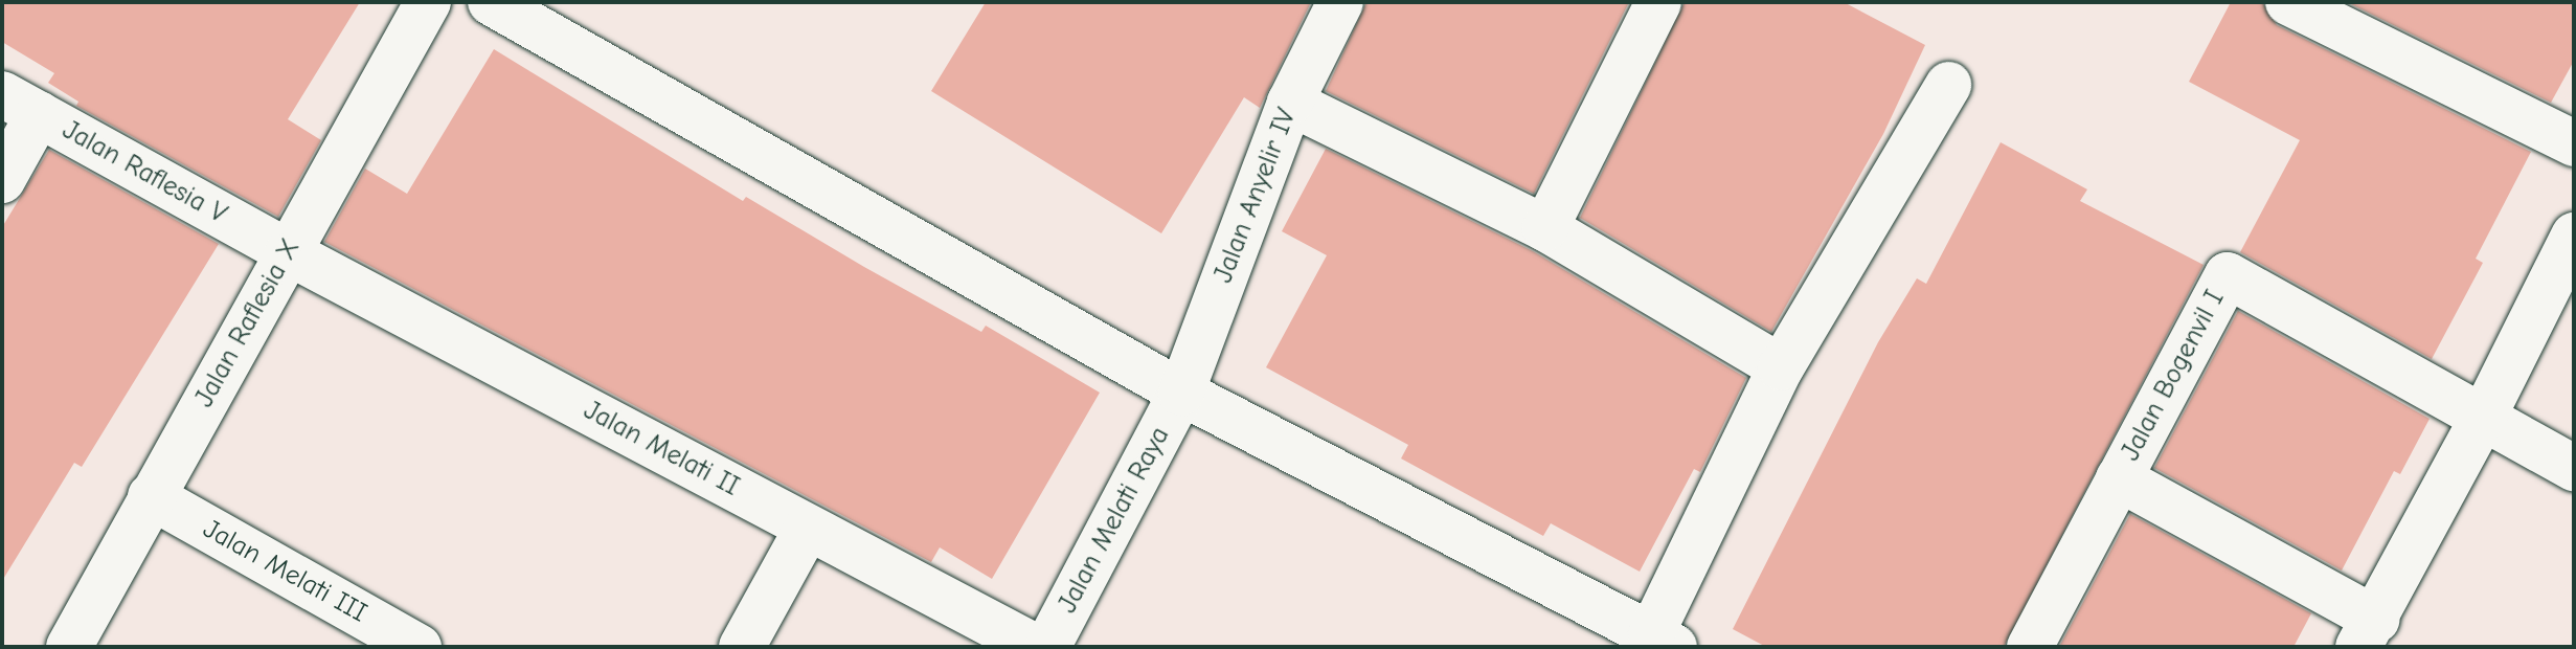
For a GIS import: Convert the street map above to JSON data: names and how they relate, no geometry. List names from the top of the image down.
{
  "streets": {
    "street": [
      "Jalan Raflesia V",
      "Jalan Anyelir IV",
      "Jalan Raflesia X",
      "Jalan Bogenvil I",
      "Jalan Melati II",
      "Jalan Melati Raya",
      "Jalan Melati III"
    ]
  },
  "crossings": [
    ["Jalan Raflesia V", "Jalan Raflesia X"],
    ["Jalan Raflesia V", "Jalan Melati II"],
    ["Jalan Anyelir IV", "Jalan Melati Raya"],
    ["Jalan Raflesia X", "Jalan Melati II"],
    ["Jalan Raflesia X", "Jalan Melati III"]
  ]
}
